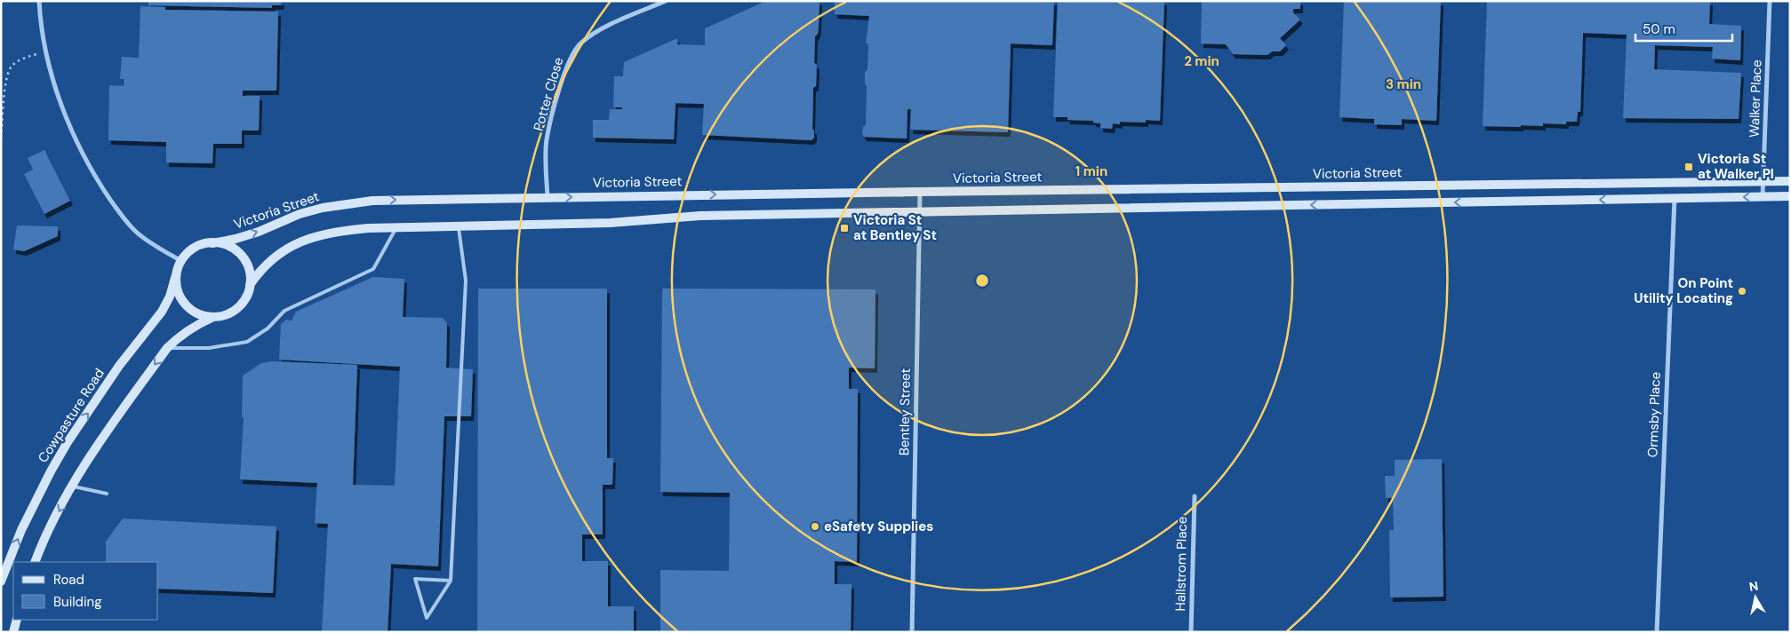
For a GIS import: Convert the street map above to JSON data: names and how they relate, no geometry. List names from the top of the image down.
{
  "streets": {
    "main road": ["Victoria Street", "Cowpasture Road"],
    "street": [
      "Potter Close",
      "Walker Place",
      "Bentley Street",
      "Ormsby Place",
      "Hallstrom Place"
    ]
  },
  "crossings": [
    ["Potter Close", "Victoria Street"],
    ["Walker Place", "Victoria Street"],
    ["Victoria Street", "Bentley Street"],
    ["Victoria Street", "Cowpasture Road"]
  ],
  "places": {
    "transit": ["Victoria St at Walker Pl", "Victoria St at Bentley St"],
    "other": ["On Point Utility Locating", "eSafety Supplies"]
  },
  "legend": ["Road", "Building"],
  "scale_bar": "50 m",
  "north": "top",
  "rings": ["2 min", "3 min", "1 min"]
}
